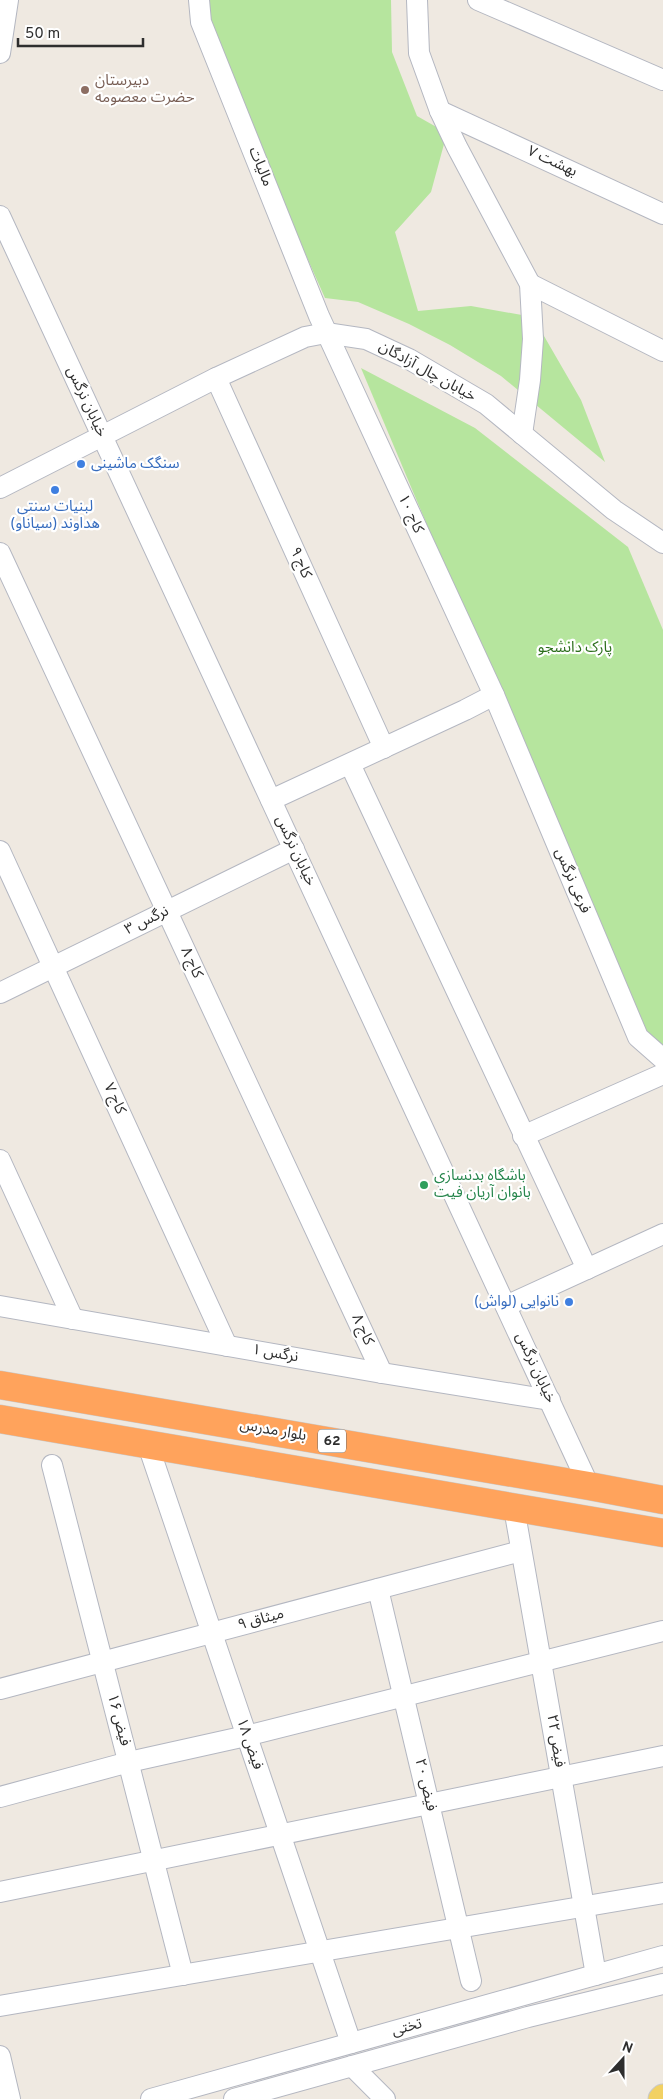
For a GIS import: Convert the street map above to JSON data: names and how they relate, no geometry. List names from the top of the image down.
{
  "streets": {
    "highway": ["بلوار مدرس", "62"],
    "street": [
      "بهشت ۷",
      "مالیات",
      "خیابان چال آزادگان",
      "خیابان نرگس",
      "کاج ۱۰",
      "کاج ۹",
      "فرعی نرگس",
      "نرگس ۳",
      "کاج ۸",
      "کاج ۷",
      "نرگس ۱",
      "میثاق ۹",
      "فیض ۱۶",
      "فیض ۲۲",
      "فیض ۱۸",
      "فیض ۲۰",
      "تختی"
    ]
  },
  "crossings": [
    ["مالیات", "خیابان چال آزادگان"],
    ["مالیات", "کاج ۱۰"],
    ["خیابان چال آزادگان", "خیابان نرگس"],
    ["خیابان چال آزادگان", "کاج ۱۰"],
    ["خیابان چال آزادگان", "کاج ۹"],
    ["خیابان نرگس", "نرگس ۳"],
    ["خیابان نرگس", "نرگس ۱"],
    ["خیابان نرگس", "بلوار مدرس"],
    ["کاج ۱۰", "فرعی نرگس"],
    ["نرگس ۳", "کاج ۸"],
    ["نرگس ۳", "کاج ۷"],
    ["کاج ۸", "نرگس ۱"],
    ["کاج ۷", "نرگس ۱"],
    ["62", "فیض ۲۲"],
    ["62", "فیض ۱۸"],
    ["میثاق ۹", "فیض ۱۶"],
    ["میثاق ۹", "فیض ۲۲"],
    ["میثاق ۹", "فیض ۱۸"],
    ["میثاق ۹", "فیض ۲۰"],
    ["فیض ۲۲", "تختی"],
    ["فیض ۱۸", "تختی"]
  ],
  "parks": ["پارک دانشجو"],
  "places": [
    "دبیرستان حضرت معصومه",
    "سنگک ماشینی",
    "لبنیات سنتی هداوند (سیاناو)",
    "باشگاه بدنسازی بانوان آریان فیت",
    "نانوایی (لواش)"
  ],
  "scale_bar": "50 m",
  "north": "top"
}
